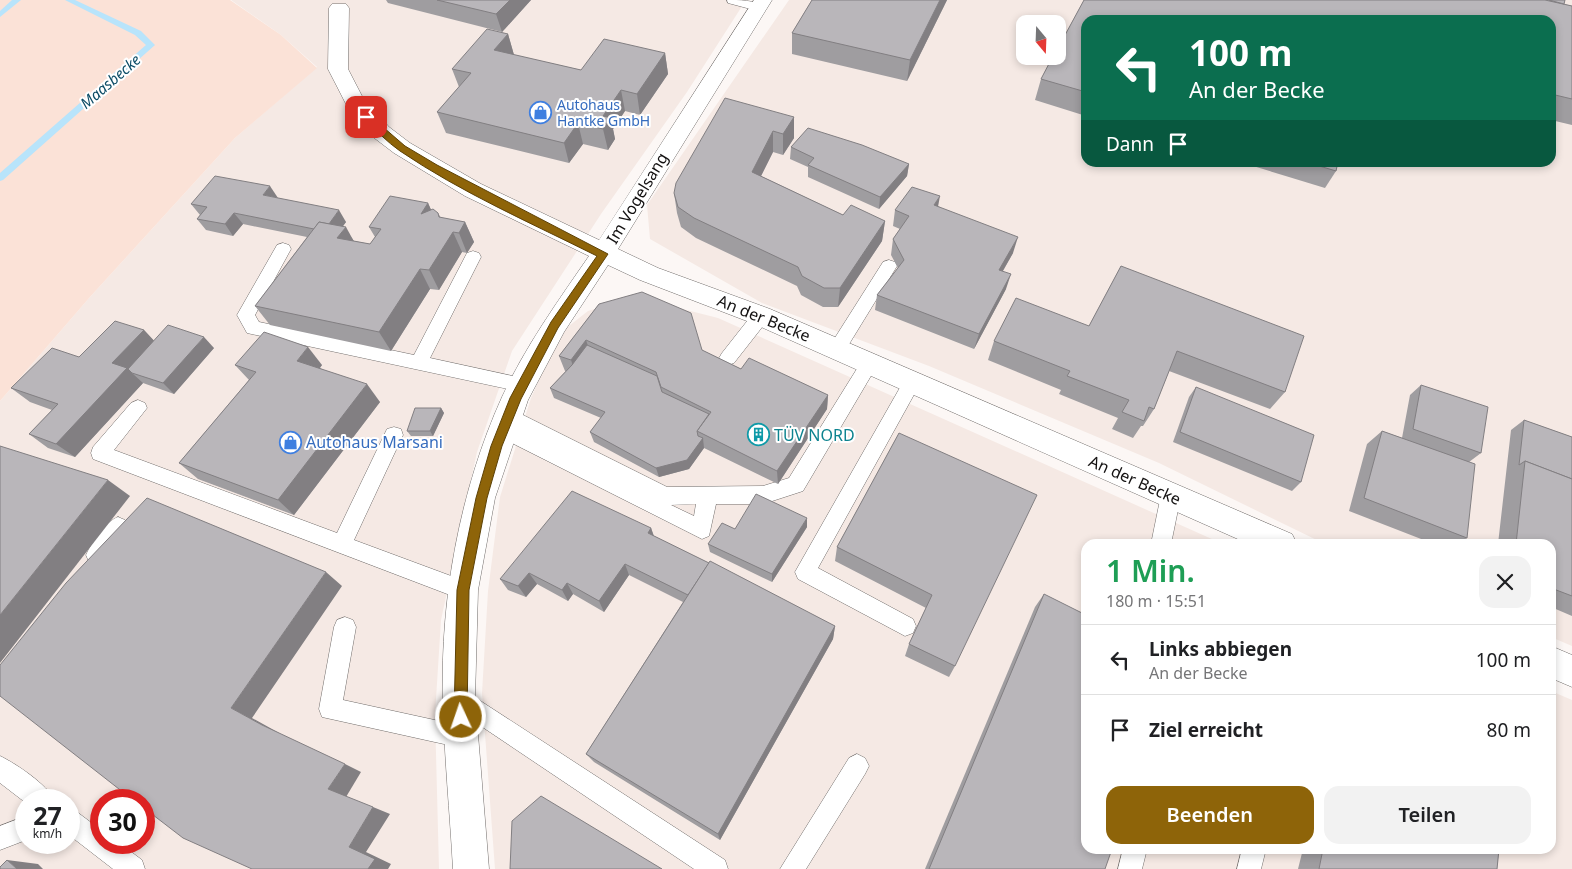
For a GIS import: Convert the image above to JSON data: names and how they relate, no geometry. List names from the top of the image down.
{
  "streets": {
    "street": ["Im Vogelsang", "An der Becke"]
  },
  "crossings": [
    ["Im Vogelsang", "An der Becke"]
  ],
  "water": ["Maasbecke"],
  "places": {
    "shop": ["Autohaus Hantke GmbH", "Autohaus Marsani"],
    "building": ["TÜV NORD"]
  },
  "north": "bottom",
  "page": {
    "turn": ["100 m", "An der Becke"],
    "then": "Dann",
    "heading": ["1 Min.", "180 m · 15:51"],
    "list": [
      {
        "name": "Links abbiegen",
        "note": "An der Becke",
        "value": "100 m"
      },
      {
        "name": "Ziel erreicht",
        "value": "80 m"
      }
    ],
    "buttons": ["Beenden", "Teilen"],
    "speed": "27 km/h",
    "limit": "30"
  }
}
